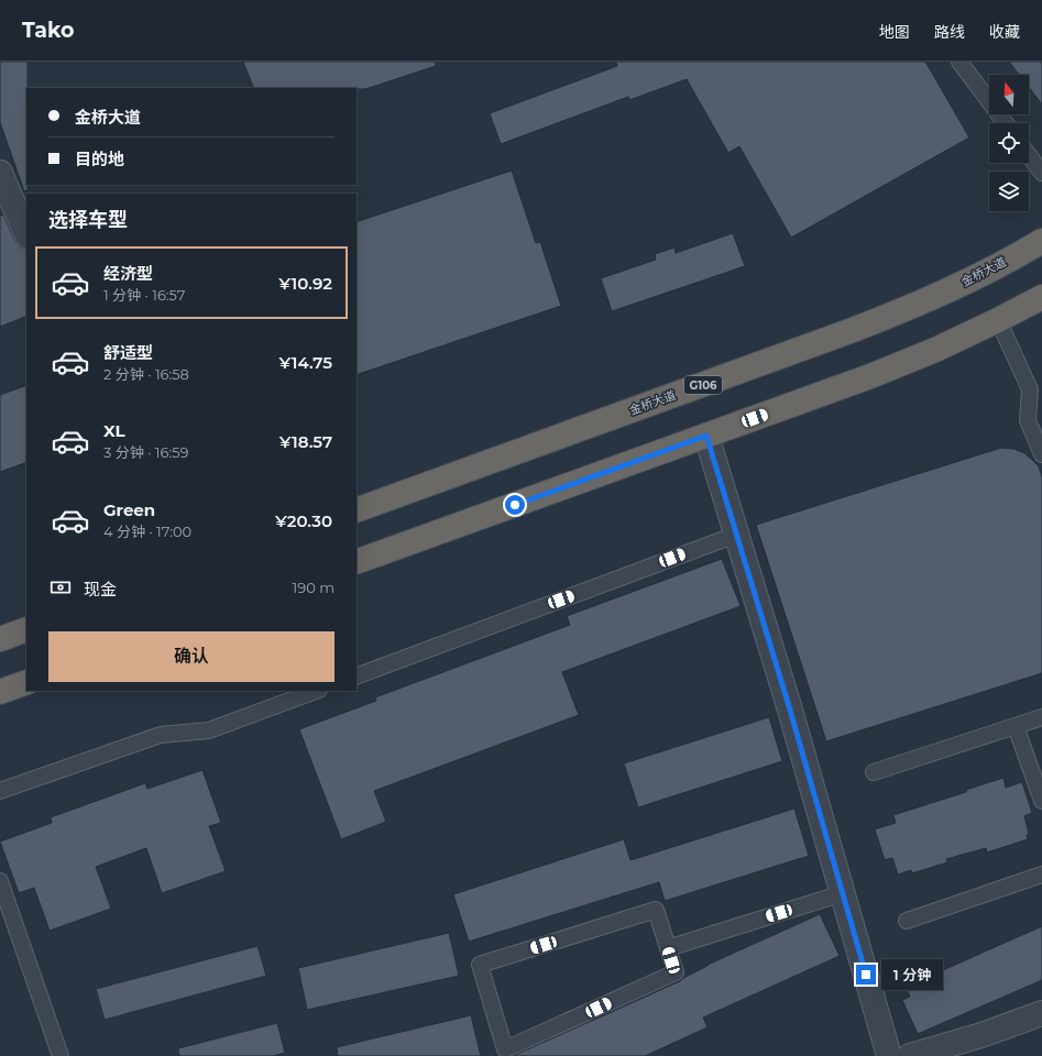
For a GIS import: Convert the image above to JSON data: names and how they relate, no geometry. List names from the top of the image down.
{
  "streets": {
    "highway": ["金桥大道", "G106"]
  },
  "north": "top",
  "page": {
    "header": "Tako",
    "nav": ["地图", "路线", "收藏"],
    "banner": ["金桥大道", "目的地"],
    "heading": "选择车型",
    "list": [
      {
        "name": "经济型",
        "note": "1 分钟 · 16:57",
        "value": "¥10.92"
      },
      {
        "name": "舒适型",
        "note": "2 分钟 · 16:58",
        "value": "¥14.75"
      },
      {
        "name": "XL",
        "note": "3 分钟 · 16:59",
        "value": "¥18.57"
      },
      {
        "name": "Green",
        "note": "4 分钟 · 17:00",
        "value": "¥20.30"
      }
    ],
    "pay": ["现金", "190 m"],
    "buttons": "确认",
    "bubble": "1 分钟"
  }
}
